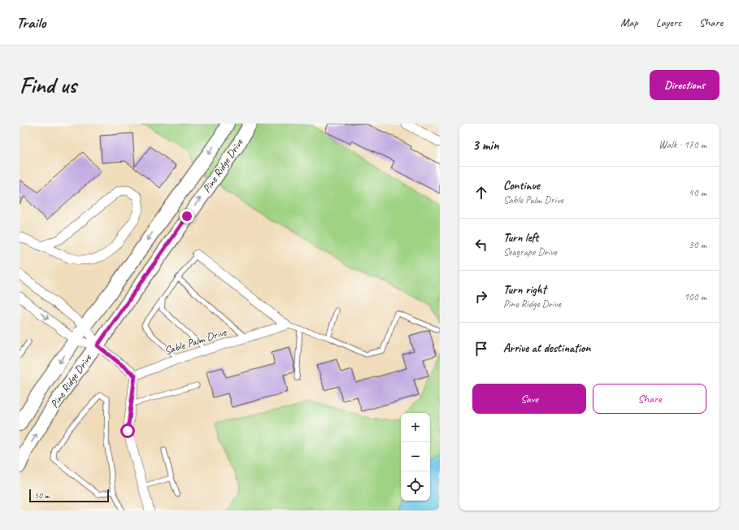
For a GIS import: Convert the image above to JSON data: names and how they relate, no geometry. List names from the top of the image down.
{
  "streets": {
    "street": ["Pine Ridge Drive", "Sable Palm Drive"]
  },
  "scale_bar": "50 m",
  "page": {
    "header": "Trailo",
    "nav": ["Map", "Layers", "Share"],
    "buttons": [
      "Directions",
      ["Save", "Share"]
    ],
    "title": "Find us",
    "heading": ["3 min", "Walk · 170 m"],
    "list": [
      ["Continue", "Sable Palm Drive", "40 m"],
      ["Turn left", "Seagrape Drive", "30 m"],
      ["Turn right", "Pine Ridge Drive", "100 m"],
      "Arrive at destination"
    ],
    "map_buttons": ["+", "−"],
    "scale": "50 m"
  }
}
